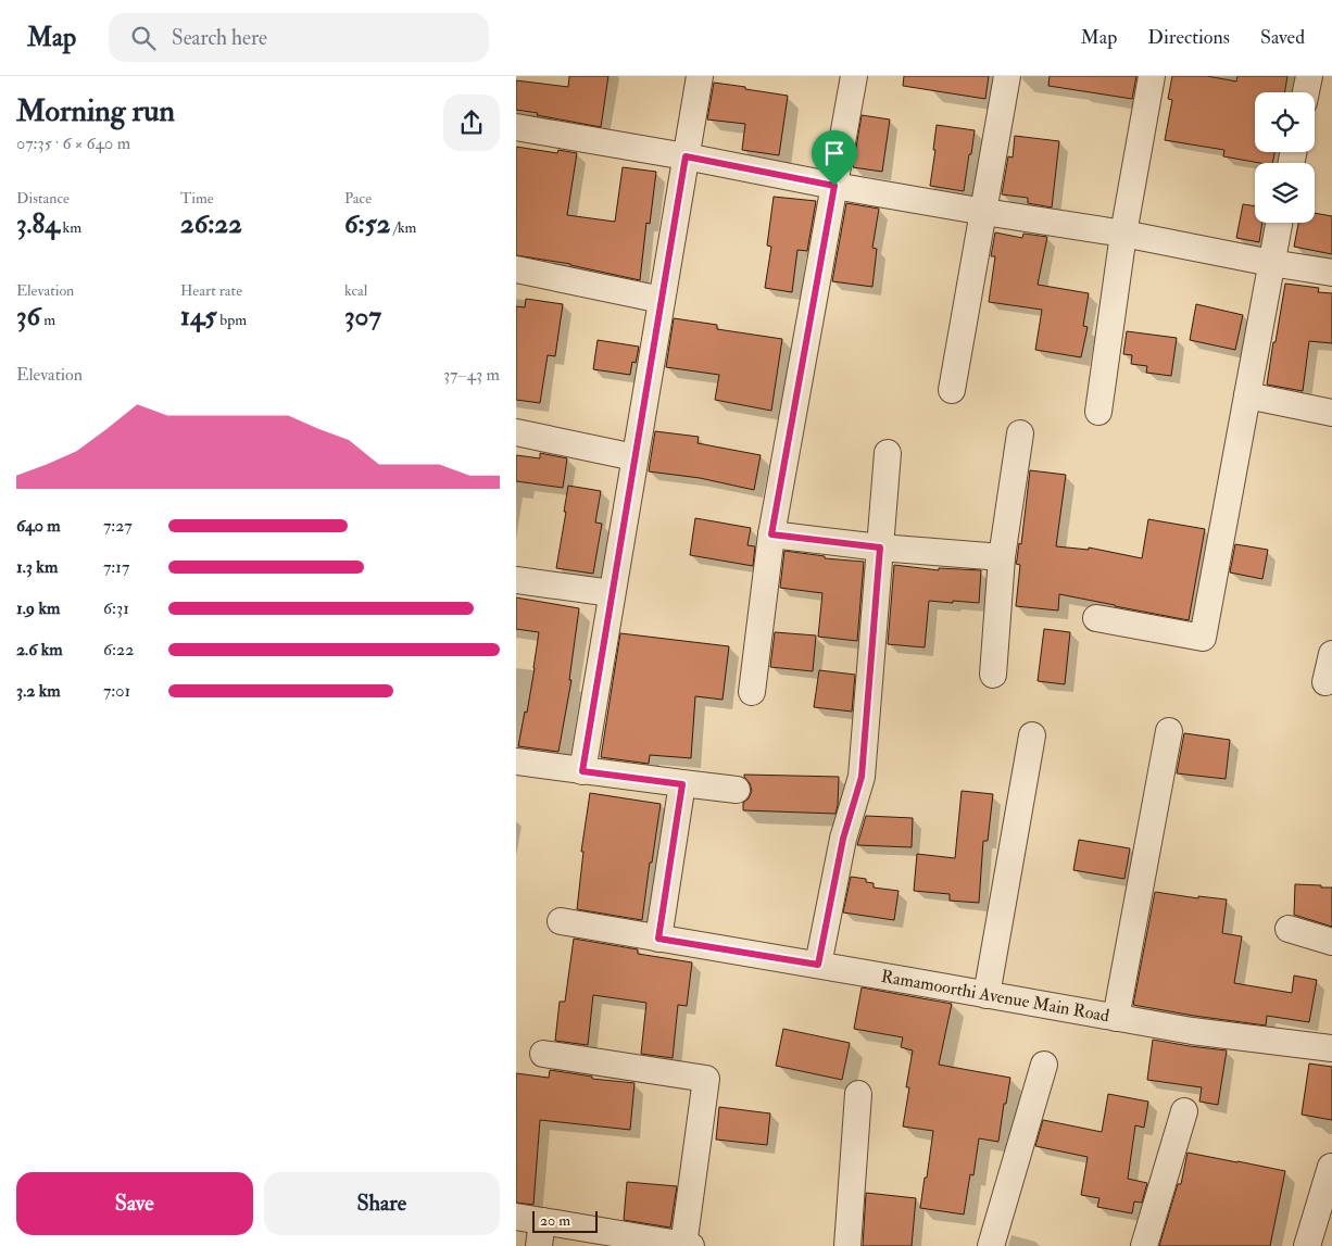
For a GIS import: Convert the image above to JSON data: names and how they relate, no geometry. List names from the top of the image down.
{
  "streets": {
    "street": ["Ramamoorthi Avenue Main Road"]
  },
  "scale_bar": "20 m",
  "page": {
    "header": "Map",
    "search": "Search here",
    "nav": ["Map", "Directions", "Saved"],
    "heading": ["Morning run", "07:35 · 6 × 640 m"],
    "stats": [
      ["Distance", "3.84 km"],
      ["Time", "26:22"],
      ["Pace", "6:52 /km"],
      ["Elevation", "36 m"],
      ["Heart rate", "145 bpm"],
      ["kcal", "307"]
    ],
    "chart": ["Elevation", "37–43 m"],
    "list": [
      {
        "name": "640 m",
        "note": "7:27"
      },
      {
        "name": "1.3 km",
        "note": "7:17"
      },
      {
        "name": "1.9 km",
        "note": "6:31"
      },
      {
        "name": "2.6 km",
        "note": "6:22"
      },
      {
        "name": "3.2 km",
        "note": "7:01"
      }
    ],
    "buttons": ["Save", "Share"],
    "scale": "20 m"
  }
}
